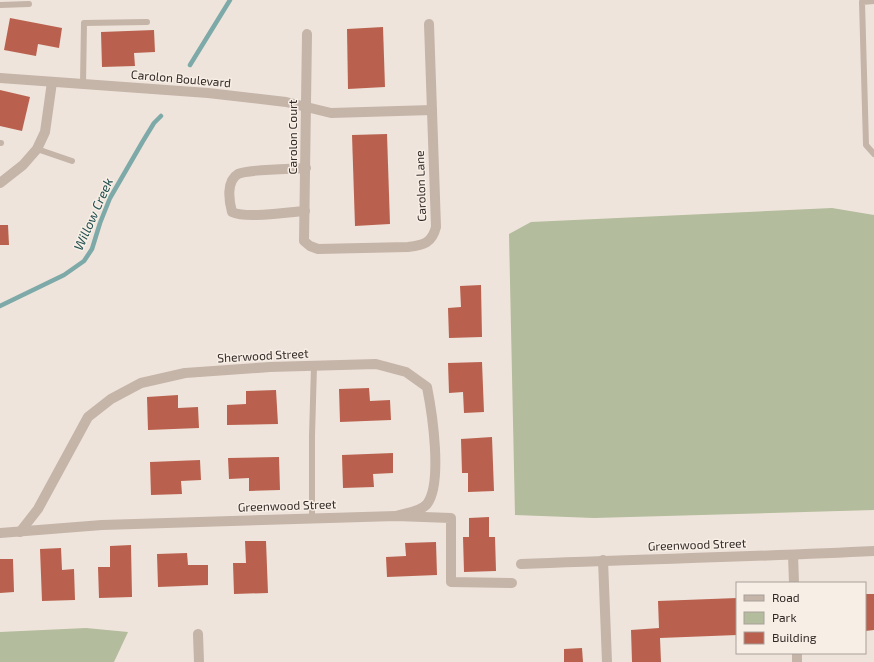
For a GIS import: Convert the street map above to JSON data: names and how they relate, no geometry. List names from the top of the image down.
{
  "streets": {
    "street": [
      "Carolon Boulevard",
      "Carolon Court",
      "Carolon Lane",
      "Sherwood Street",
      "Greenwood Street"
    ]
  },
  "crossings": [
    ["Carolon Boulevard", "Carolon Court"],
    ["Carolon Boulevard", "Carolon Lane"],
    ["Carolon Court", "Carolon Lane"],
    ["Sherwood Street", "Greenwood Street"]
  ],
  "water": ["Willow Creek"],
  "legend": ["Road", "Park", "Building"]
}
